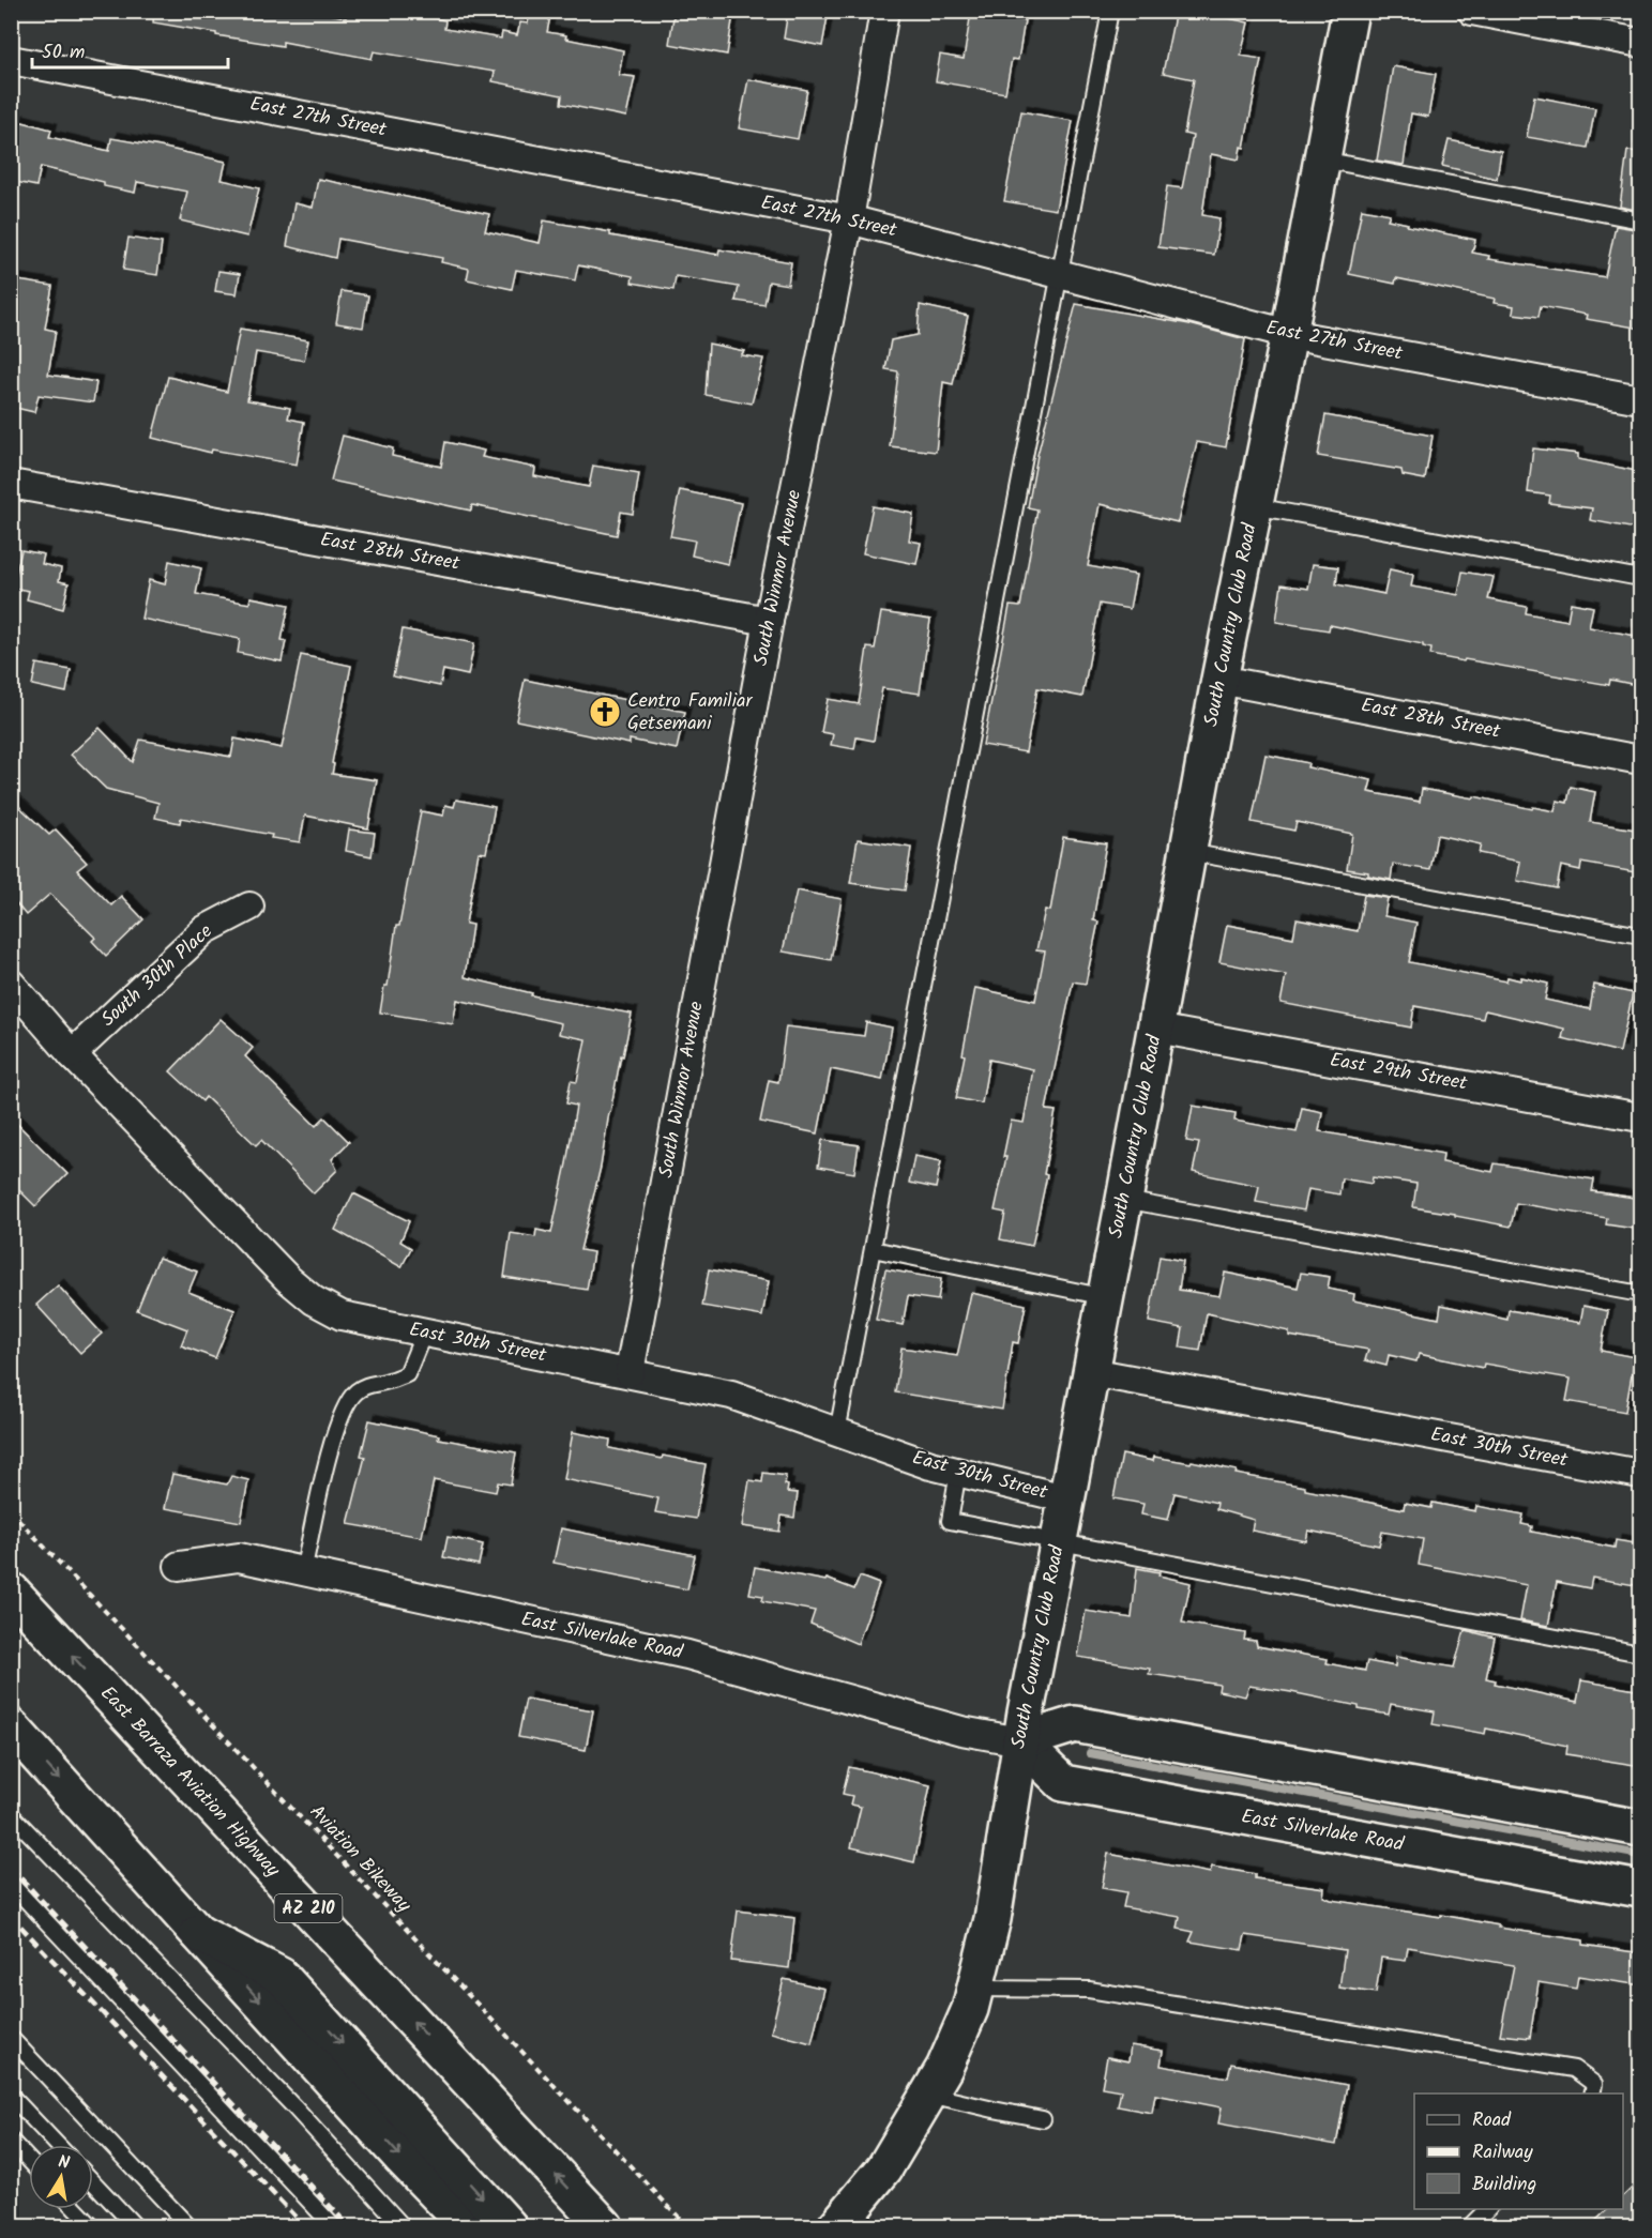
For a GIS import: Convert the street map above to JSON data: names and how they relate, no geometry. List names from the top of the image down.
{
  "streets": {
    "main road": [
      "South Country Club Road",
      "East Silverlake Road",
      "East Barraza Aviation Highway",
      "AZ 210"
    ],
    "street": [
      "East 27th Street",
      "East 28th Street",
      "South Winmor Avenue",
      "South 30th Place",
      "East 29th Street",
      "East 30th Street"
    ],
    "path": ["Aviation Bikeway"]
  },
  "crossings": [
    ["East 27th Street", "South Winmor Avenue"],
    ["East 27th Street", "South Country Club Road"],
    ["East 28th Street", "South Winmor Avenue"],
    ["East 28th Street", "South Country Club Road"],
    ["South Winmor Avenue", "East 30th Street"],
    ["South Country Club Road", "East 29th Street"],
    ["South Country Club Road", "East 30th Street"],
    ["South Country Club Road", "East Silverlake Road"],
    ["South 30th Place", "East 30th Street"]
  ],
  "places": {
    "church": ["Centro Familiar Getsemani"]
  },
  "legend": ["Road", "Railway", "Building"],
  "scale_bar": "50 m",
  "north": "top"
}
